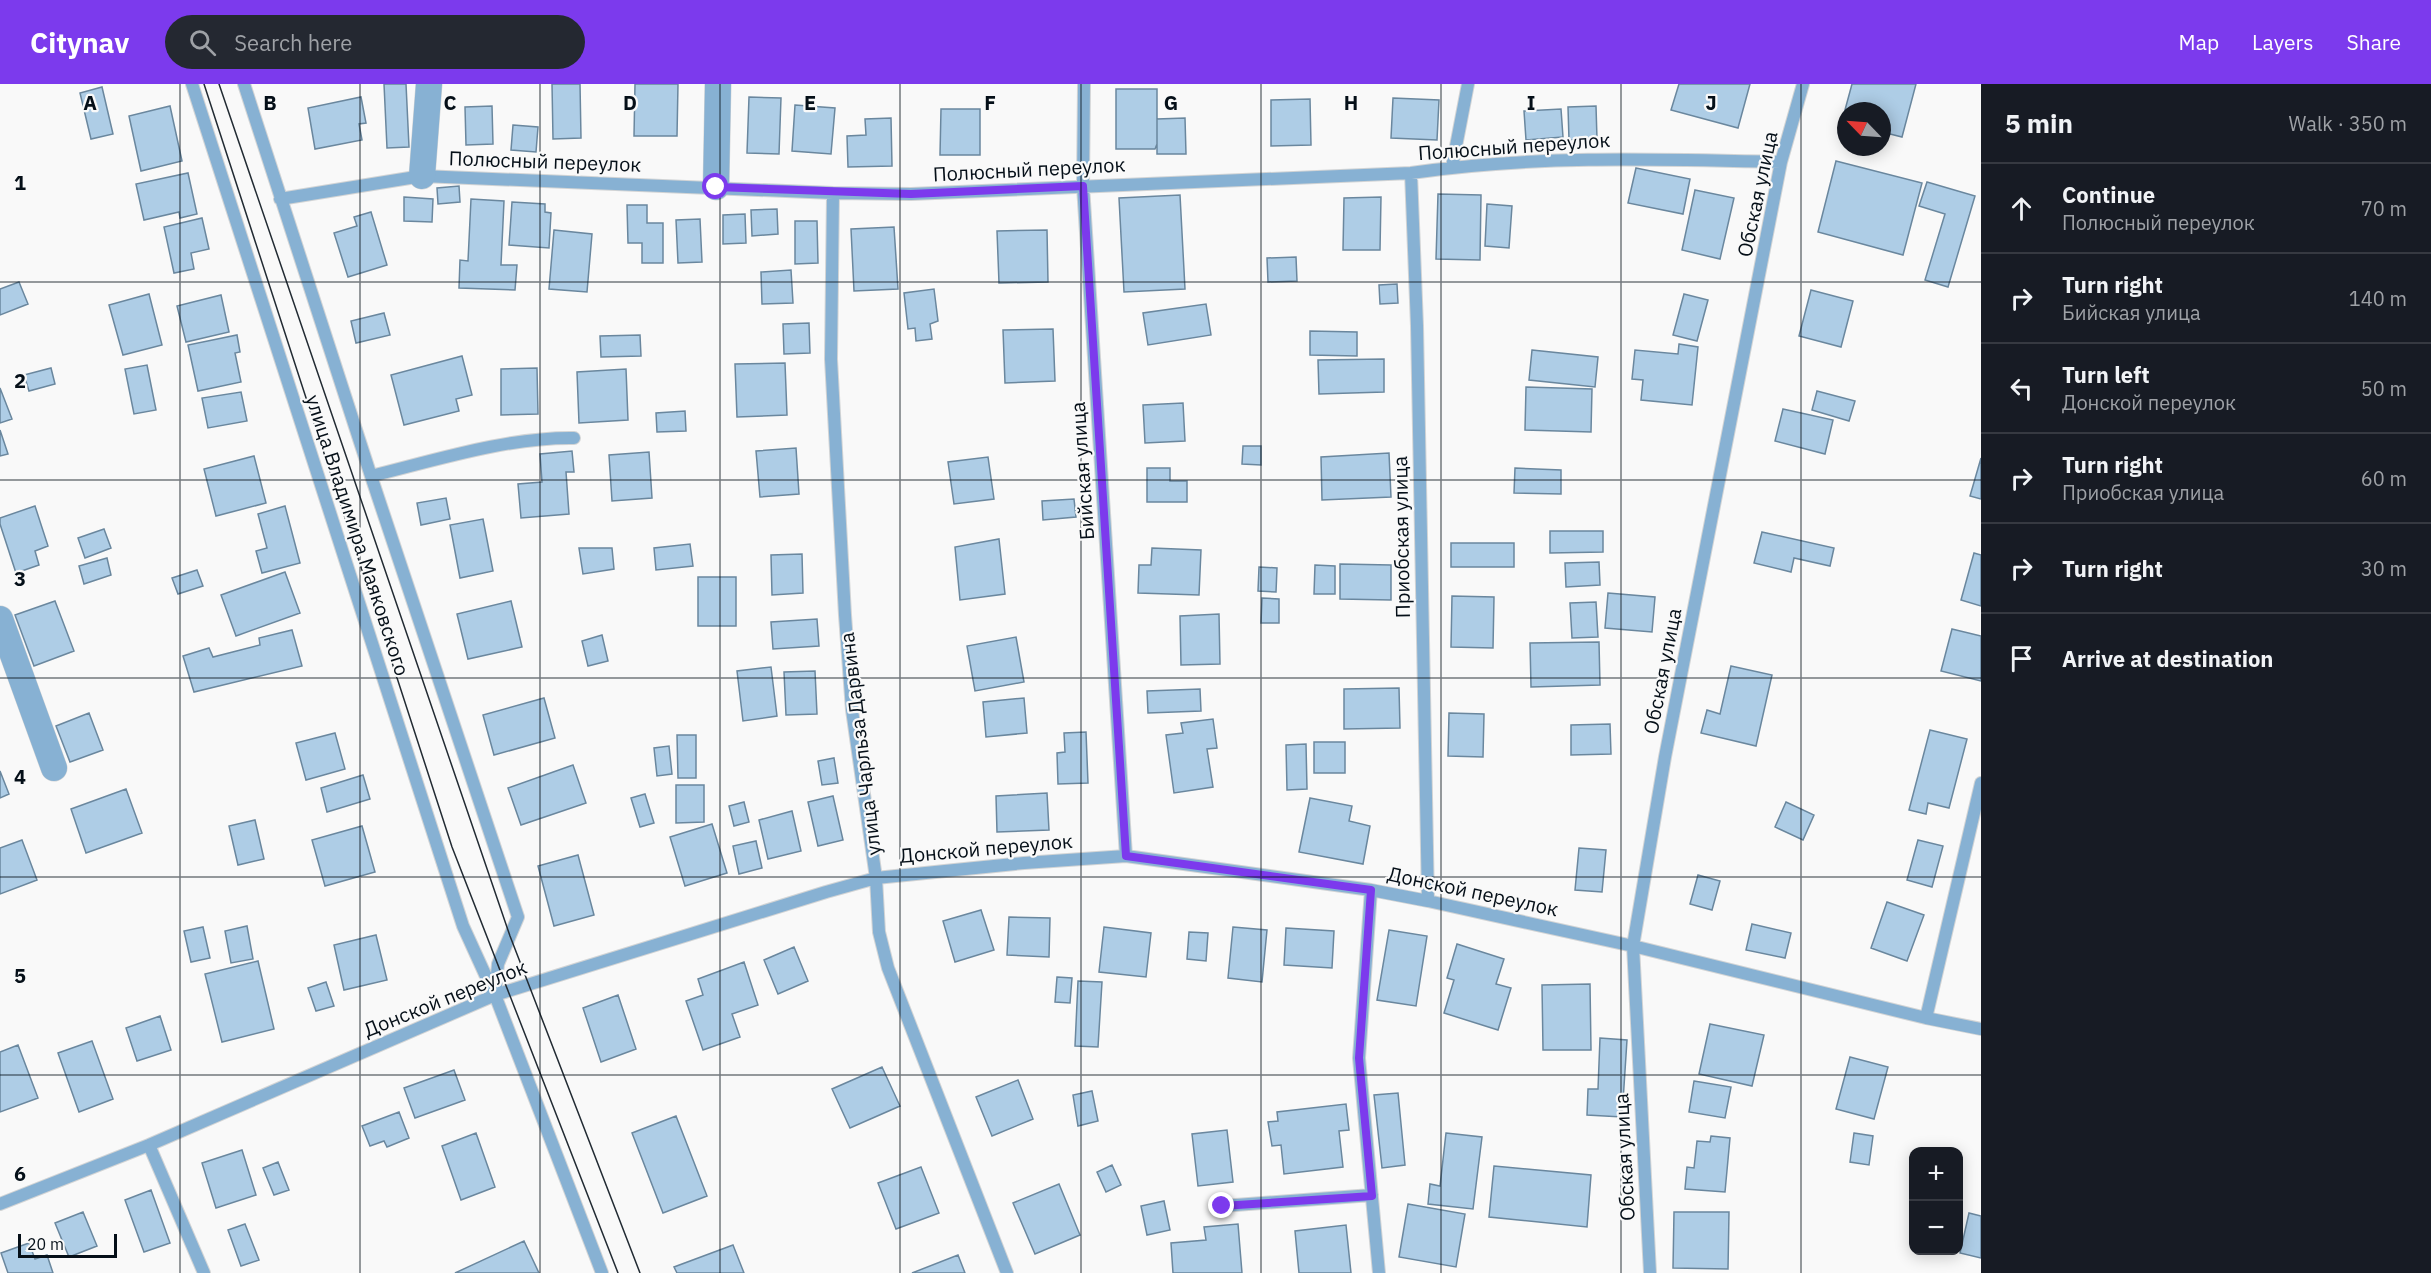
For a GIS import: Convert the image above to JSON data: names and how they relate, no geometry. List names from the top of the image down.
{
  "streets": {
    "lane": [
      "Полюсный переулок",
      "Обская улица",
      "Бийская улица",
      "улица Владимира Маяковского",
      "Приобская улица",
      "улица Чарльза Дарвина",
      "Донской переулок"
    ]
  },
  "crossings": [
    ["Полюсный переулок", "Обская улица"],
    ["Полюсный переулок", "Бийская улица"],
    ["Полюсный переулок", "улица Владимира Маяковского"],
    ["Полюсный переулок", "Приобская улица"],
    ["Полюсный переулок", "улица Чарльза Дарвина"],
    ["Обская улица", "Донской переулок"],
    ["Бийская улица", "Донской переулок"],
    ["улица Владимира Маяковского", "Донской переулок"],
    ["Приобская улица", "Донской переулок"],
    ["улица Чарльза Дарвина", "Донской переулок"]
  ],
  "scale_bar": "20 m",
  "north": "top left",
  "page": {
    "header": "Citynav",
    "search": "Search here",
    "nav": ["Map", "Layers", "Share"],
    "heading": ["5 min", "Walk · 350 m"],
    "list": [
      ["Continue", "Полюсный переулок", "70 m"],
      ["Turn right", "Бийская улица", "140 m"],
      ["Turn left", "Донской переулок", "50 m"],
      ["Turn right", "Приобская улица", "60 m"],
      ["Turn right", "30 m"],
      "Arrive at destination"
    ],
    "map_buttons": ["+", "−"],
    "scale": "20 m"
  },
  "grid": {
    "columns": [
      "A",
      "B",
      "C",
      "D",
      "E",
      "F",
      "G",
      "H",
      "I",
      "J"
    ],
    "rows": [
      "1",
      "2",
      "3",
      "4",
      "5",
      "6"
    ]
  }
}
